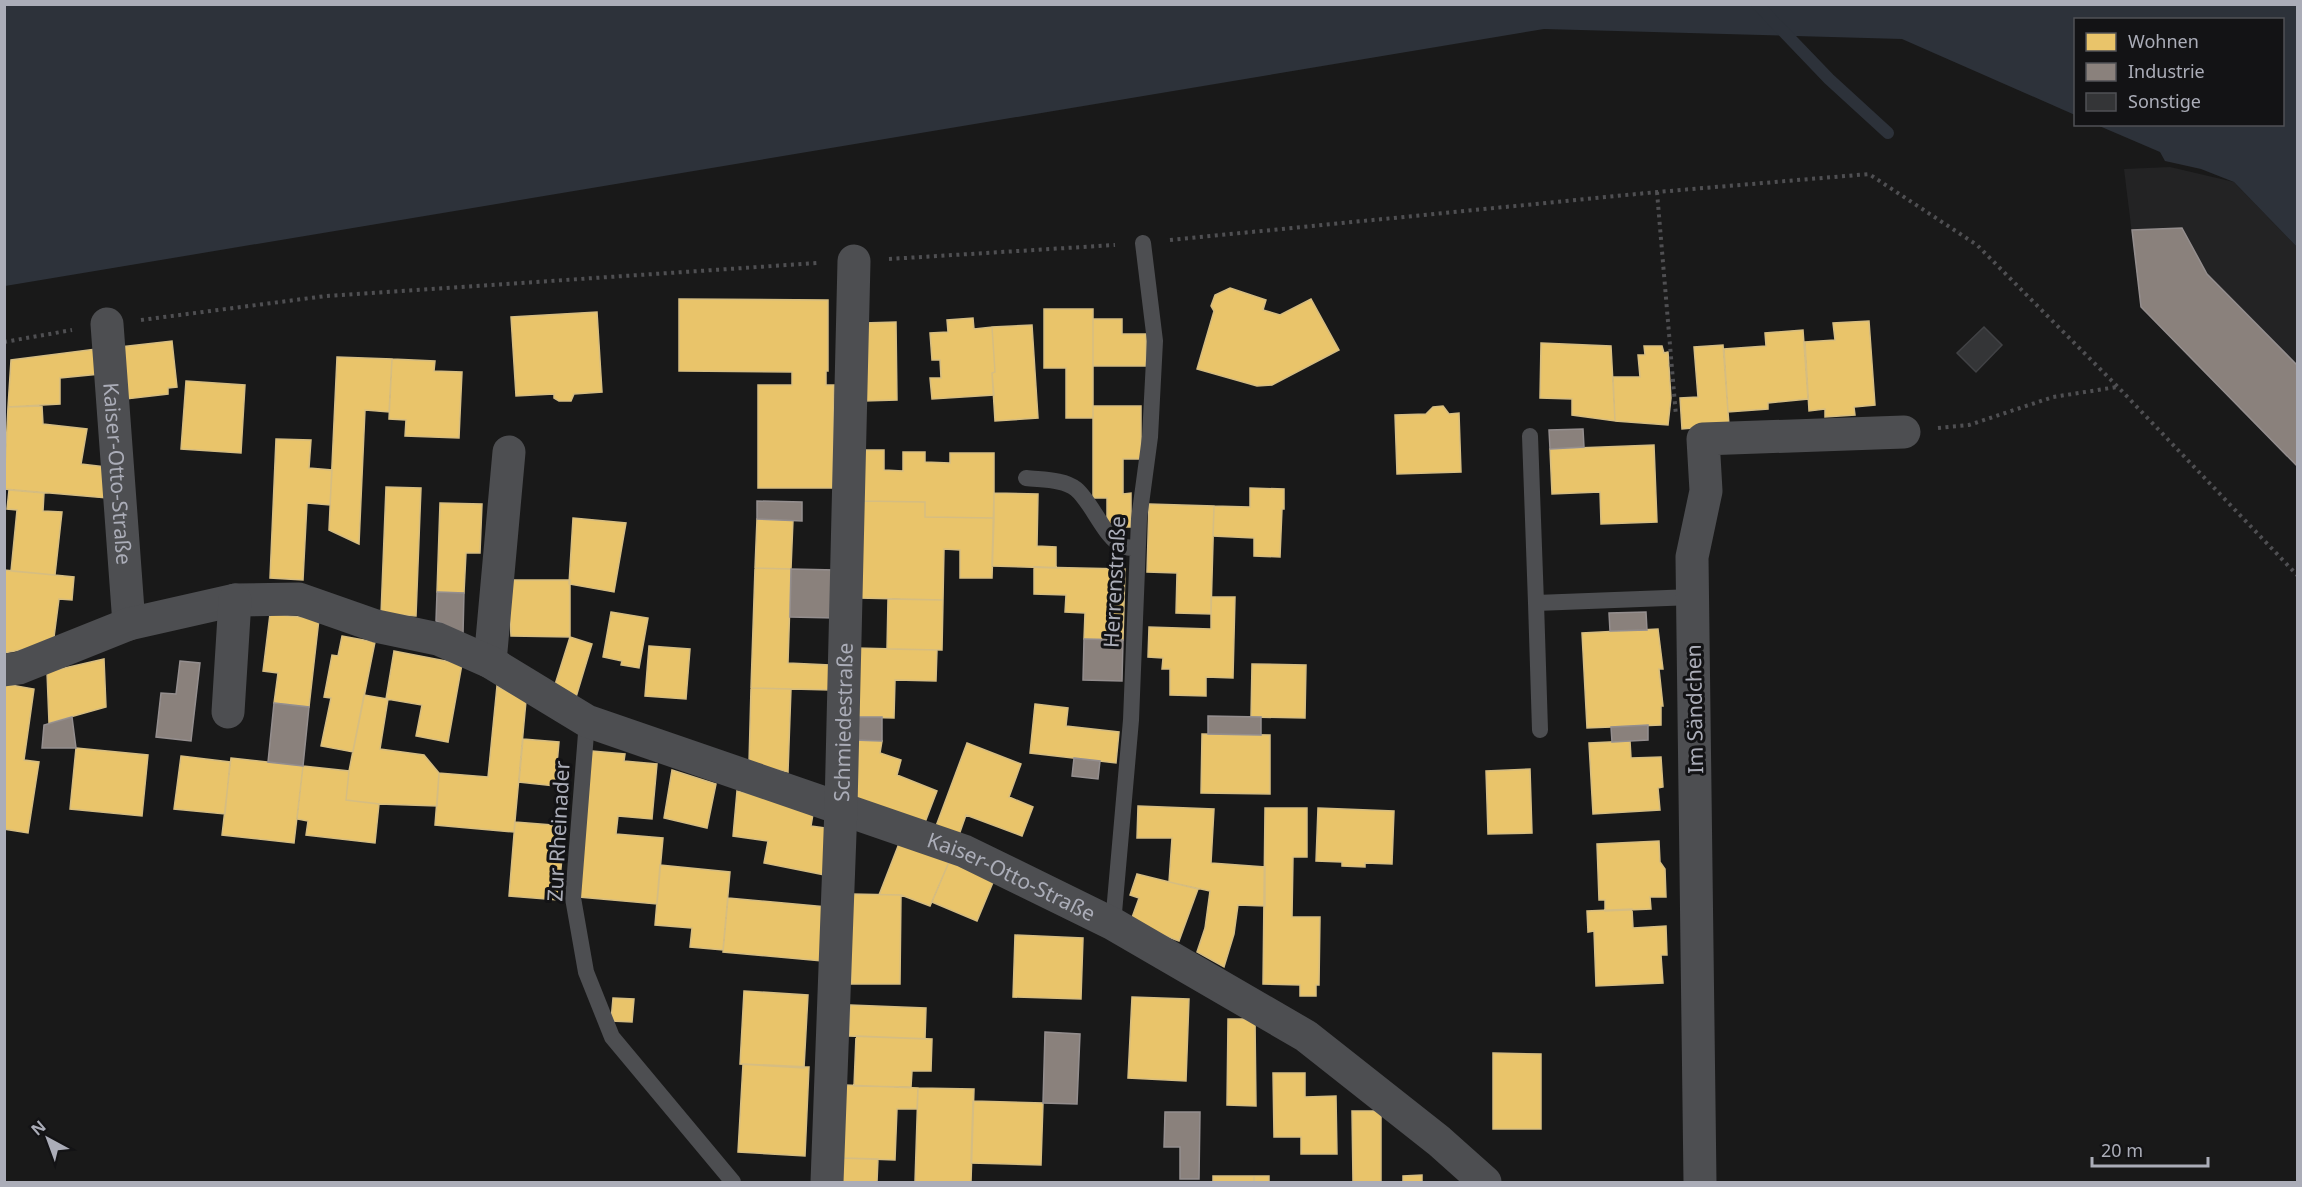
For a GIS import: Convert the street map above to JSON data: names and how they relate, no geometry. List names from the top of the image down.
{
  "streets": {
    "street": ["Kaiser-Otto-Straße", "Im Sändchen", "Schmiedestraße"],
    "lane": ["Herrenstraße", "Zur Rheinader"]
  },
  "crossings": [
    ["Kaiser-Otto-Straße", "Herrenstraße"],
    ["Kaiser-Otto-Straße", "Schmiedestraße"],
    ["Kaiser-Otto-Straße", "Zur Rheinader"]
  ],
  "legend": ["Wohnen", "Industrie", "Sonstige"],
  "scale_bar": "20 m",
  "north": "top left"
}
